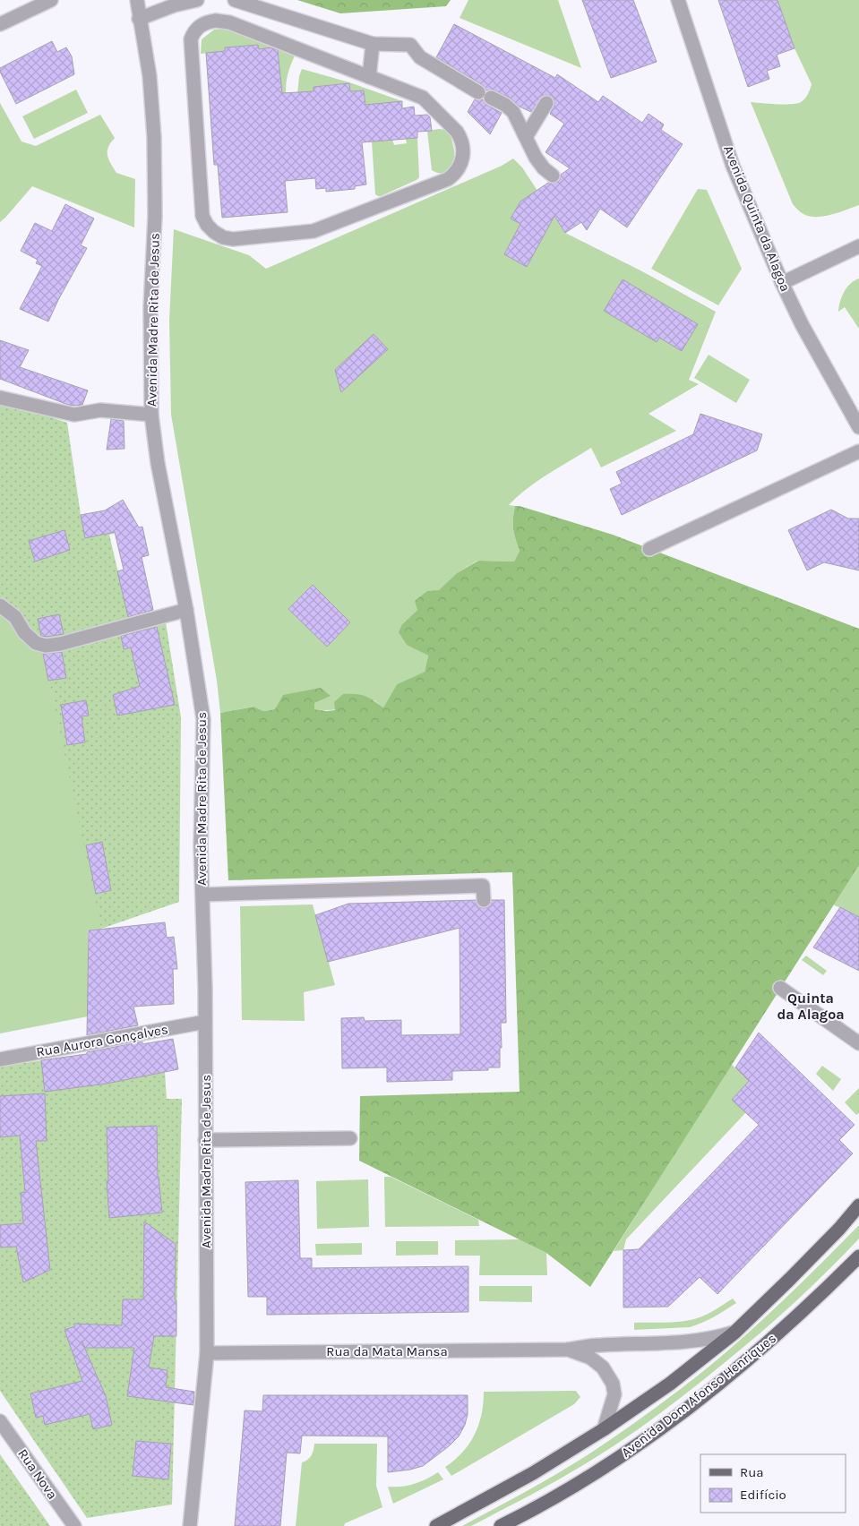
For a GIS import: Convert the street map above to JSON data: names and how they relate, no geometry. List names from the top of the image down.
{
  "streets": {
    "main road": ["Avenida Dom Afonso Henriques"],
    "street": [
      "Avenida Quinta da Alagoa",
      "Avenida Madre Rita de Jesus",
      "Rua Aurora Gonçalves",
      "Rua da Mata Mansa",
      "Rua Nova"
    ]
  },
  "crossings": [
    ["Avenida Madre Rita de Jesus", "Rua Aurora Gonçalves"],
    ["Avenida Madre Rita de Jesus", "Rua da Mata Mansa"],
    ["Rua da Mata Mansa", "Avenida Dom Afonso Henriques"]
  ],
  "districts": ["Quinta da Alagoa"],
  "legend": ["Rua", "Edifício"]
}
